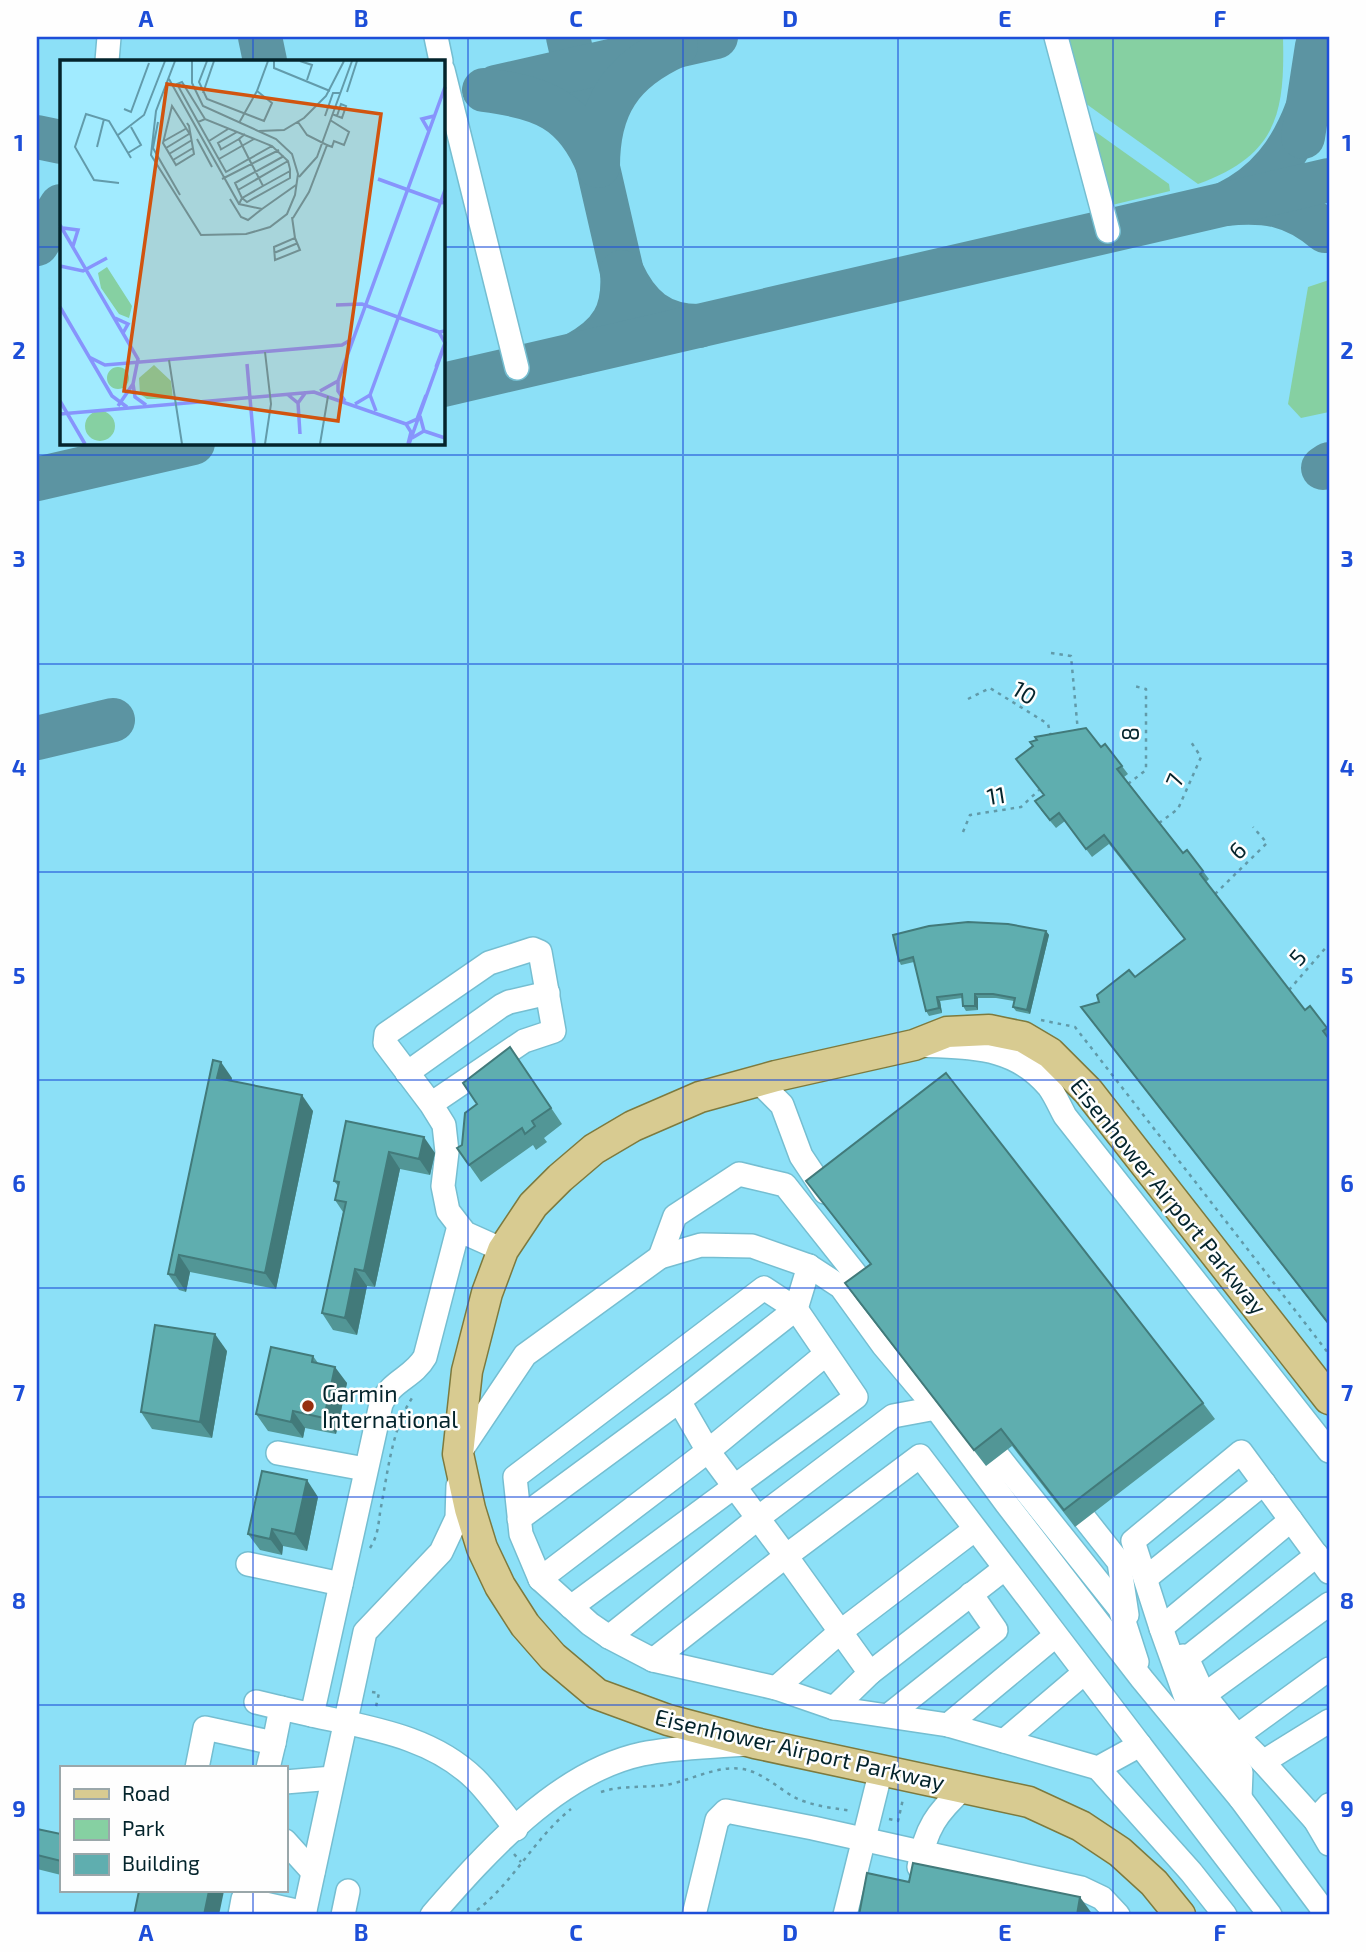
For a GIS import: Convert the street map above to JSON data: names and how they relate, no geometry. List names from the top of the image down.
{
  "streets": {
    "main road": ["Eisenhower Airport Parkway"],
    "path": [
      "10",
      "8",
      "7",
      "11",
      "6",
      "5"
    ]
  },
  "places": ["Garmin International"],
  "legend": ["Road", "Park", "Building"],
  "grid": {
    "columns": [
      "A",
      "B",
      "C",
      "D",
      "E",
      "F"
    ],
    "rows": [
      "1",
      "2",
      "3",
      "4",
      "5",
      "6",
      "7",
      "8",
      "9"
    ]
  }
}
